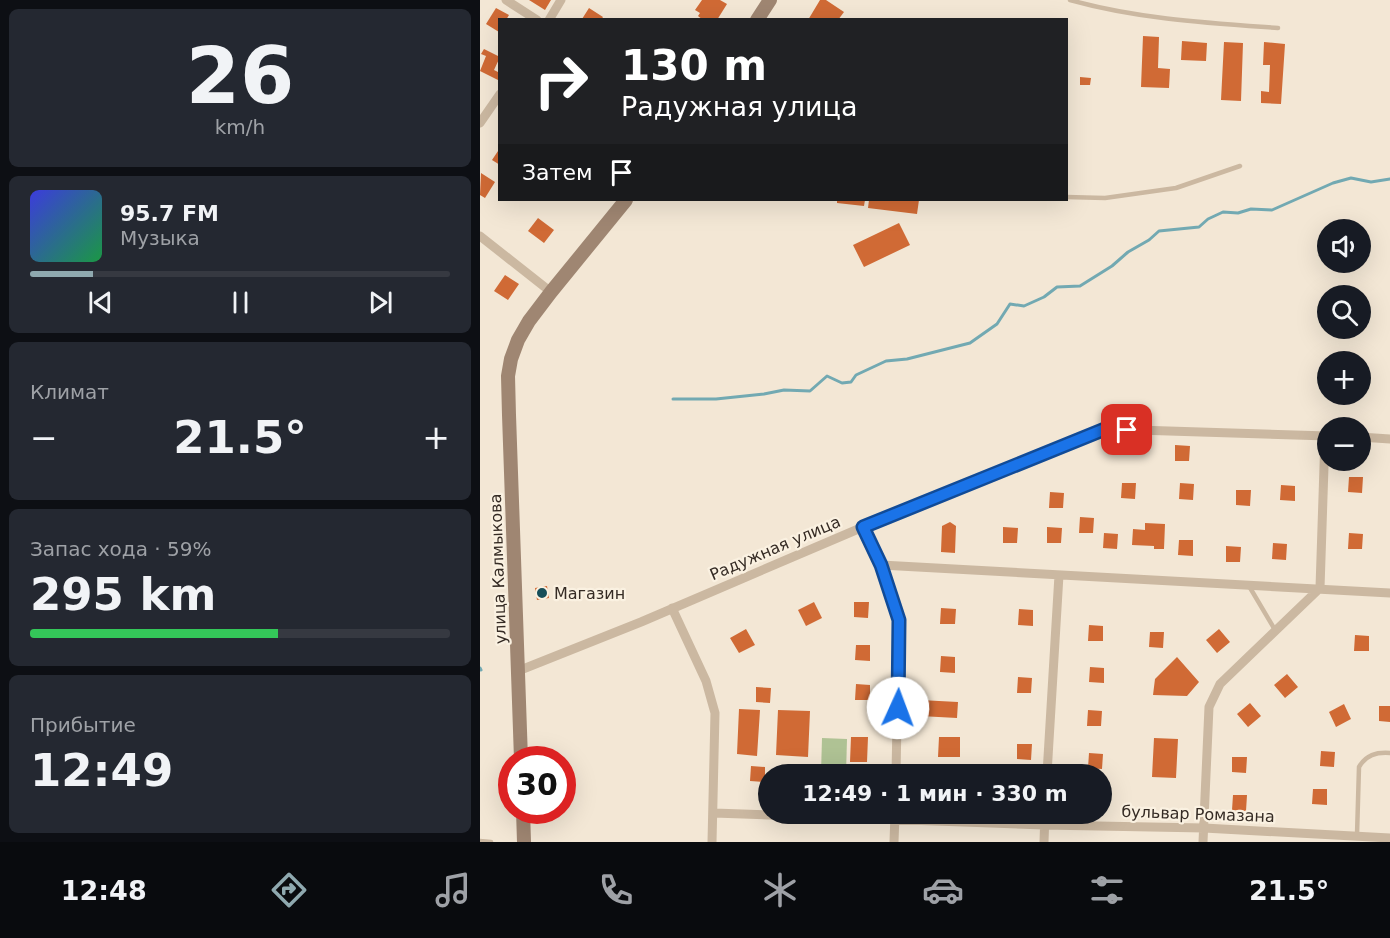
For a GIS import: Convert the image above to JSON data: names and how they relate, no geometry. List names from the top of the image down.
{
  "streets": {
    "main road": ["улица Калмыкова"],
    "street": ["Радужная улица", "бульвар Ромазана"]
  },
  "crossings": [
    ["Радужная улица", "улица Калмыкова"]
  ],
  "places": ["Магазин"],
  "page": {
    "tile": [
      ["26", "km/h"],
      "Климат",
      ["Запас хода · 59%", "295 km"],
      ["Прибытие", "12:49"]
    ],
    "turn": ["130 m", "Радужная улица"],
    "then": "Затем",
    "song": ["95.7 FM", "Музыка"],
    "map_buttons": ["+", "−"],
    "heat": ["−", "21.5°", "+"],
    "limit": "30",
    "trip": "12:49 · 1 мин · 330 m",
    "tabs": ["12:48", "21.5°"]
  }
}
